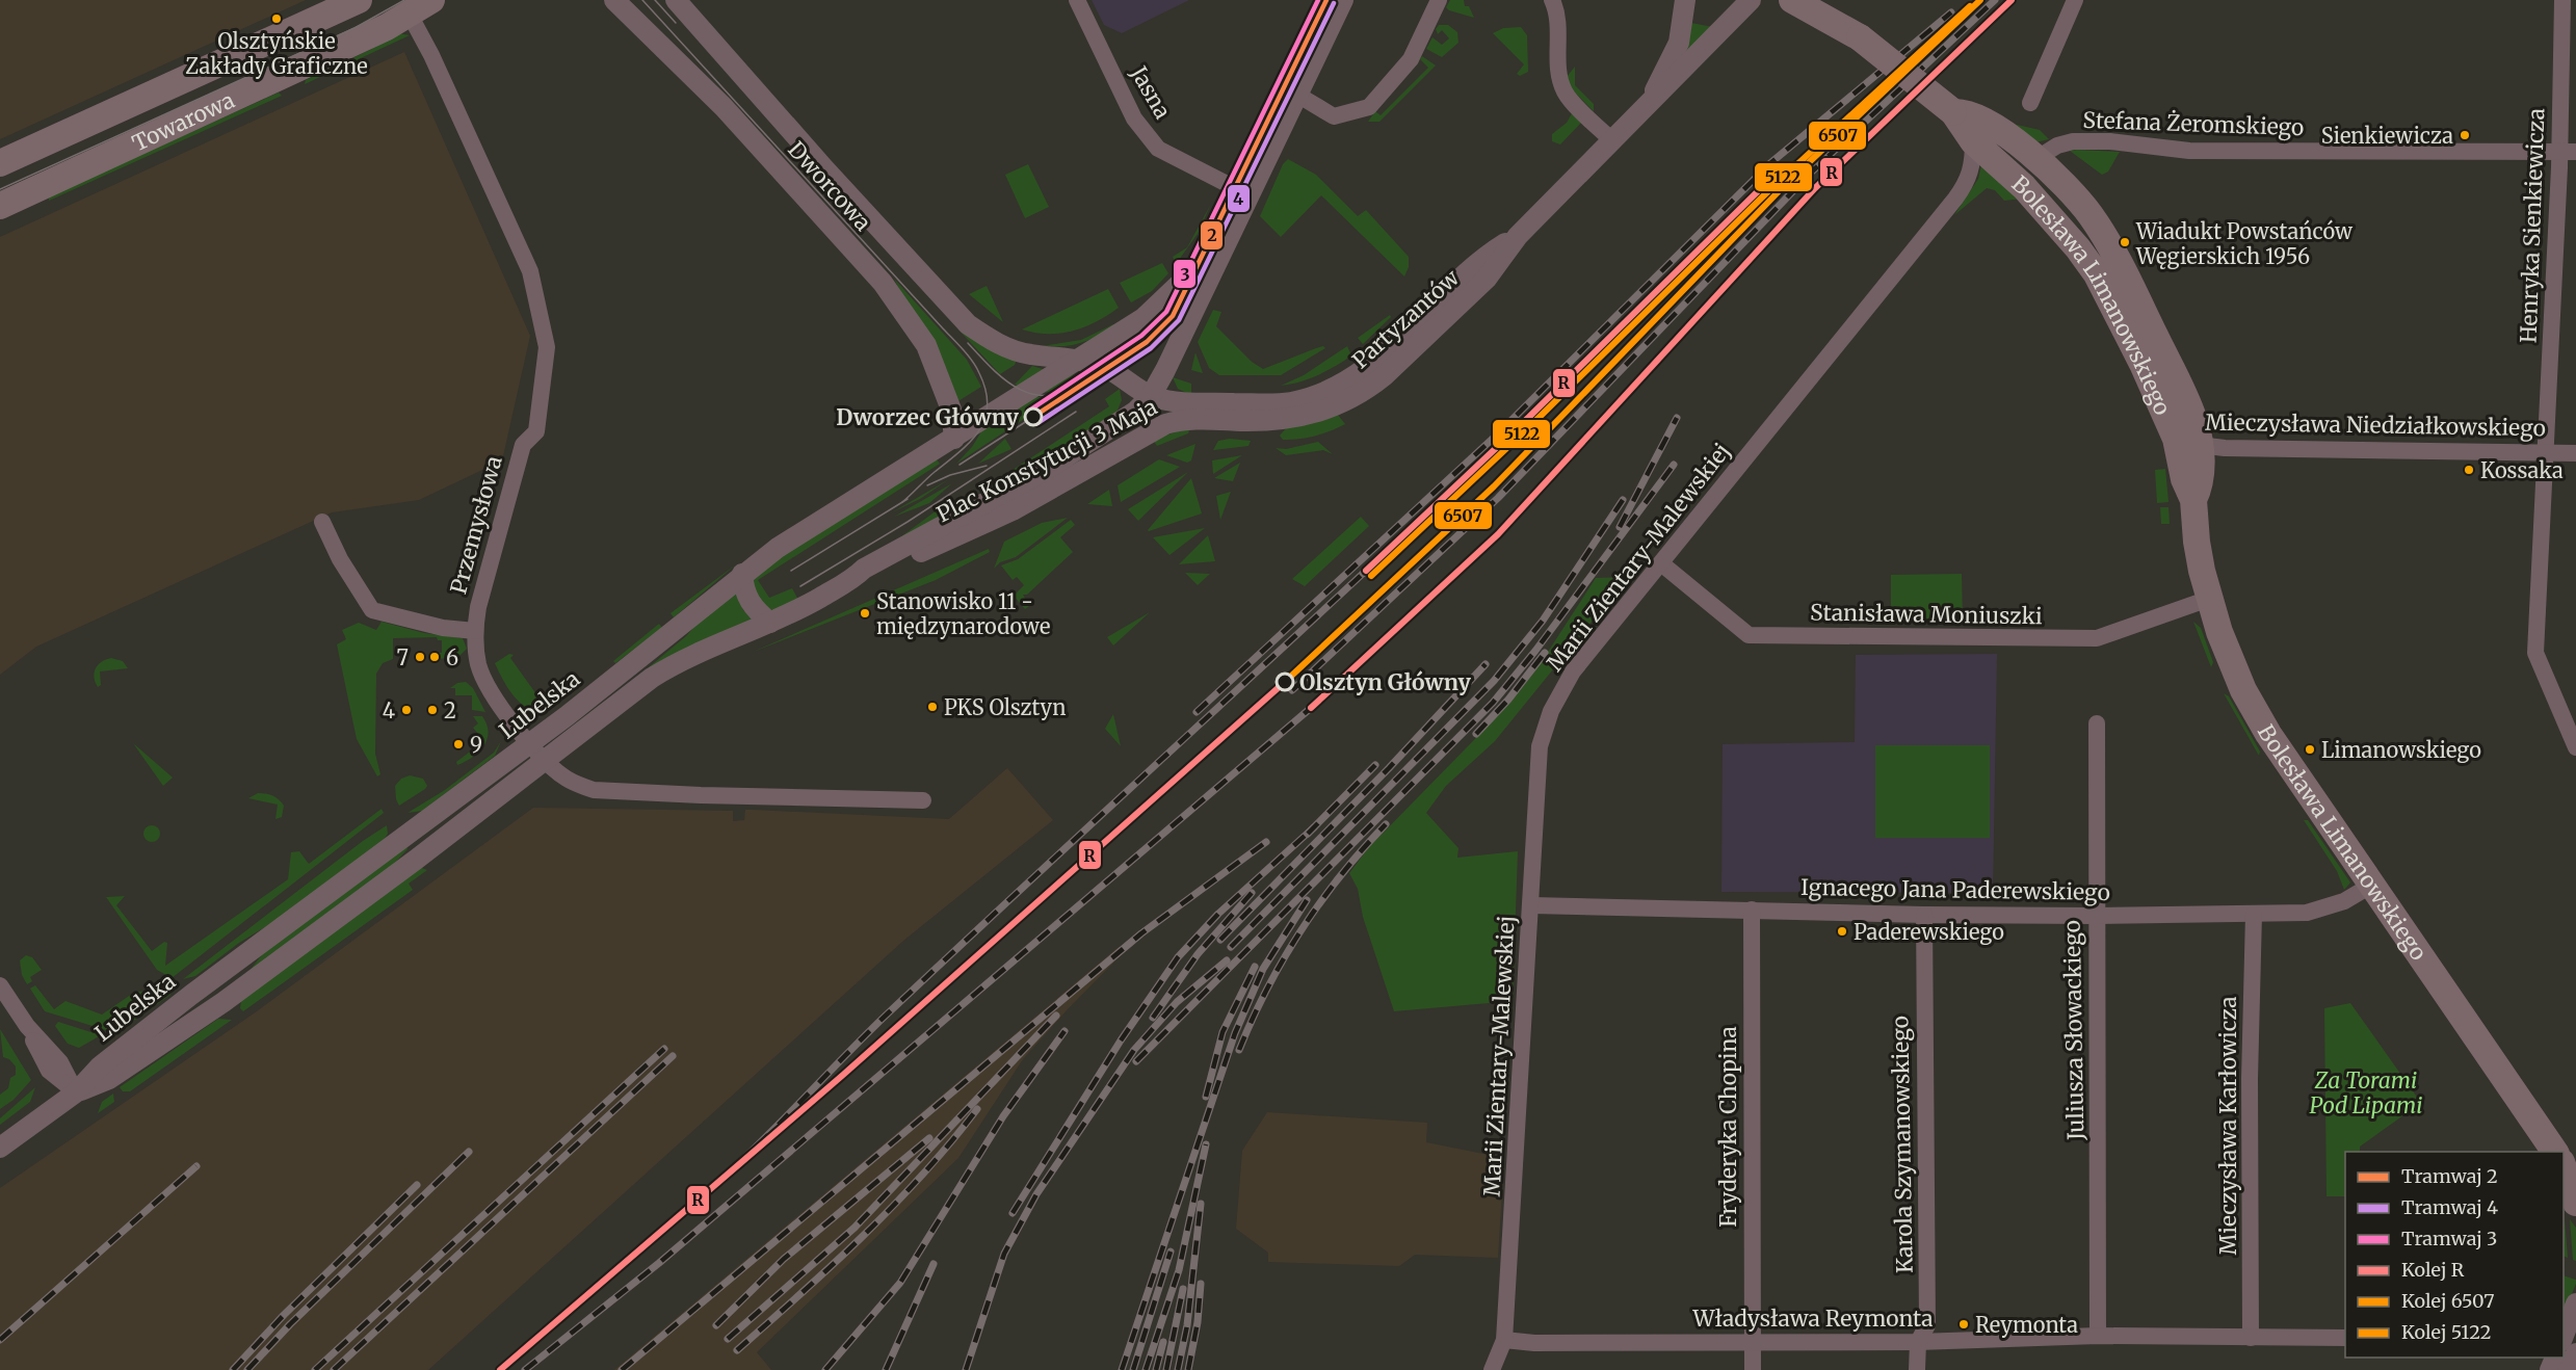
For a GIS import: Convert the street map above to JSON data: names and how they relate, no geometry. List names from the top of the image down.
{
  "streets": {
    "main road": ["Towarowa", "Bolesława Limanowskiego"],
    "street": [
      "Jasna",
      "Stefana Żeromskiego",
      "Dworcowa",
      "Henryka Sienkiewicza",
      "Partyzantów",
      "Mieczysława Niedziałkowskiego",
      "Plac Konstytucji 3 Maja",
      "Przemysłowa",
      "Marii Zientary-Malewskiej",
      "Stanisława Moniuszki",
      "Lubelska",
      "Ignacego Jana Paderewskiego",
      "Juliusza Słowackiego",
      "Mieczysława Karłowicza",
      "Fryderyka Chopina",
      "Karola Szymanowskiego",
      "Władysława Reymonta"
    ]
  },
  "crossings": [
    ["Towarowa", "Przemysłowa"],
    ["Stefana Żeromskiego", "Henryka Sienkiewicza"],
    ["Stefana Żeromskiego", "Bolesława Limanowskiego"],
    ["Dworcowa", "Plac Konstytucji 3 Maja"],
    ["Henryka Sienkiewicza", "Mieczysława Niedziałkowskiego"],
    ["Bolesława Limanowskiego", "Mieczysława Niedziałkowskiego"],
    ["Bolesława Limanowskiego", "Marii Zientary-Malewskiej"],
    ["Bolesława Limanowskiego", "Stanisława Moniuszki"],
    ["Bolesława Limanowskiego", "Ignacego Jana Paderewskiego"],
    ["Partyzantów", "Plac Konstytucji 3 Maja"],
    ["Plac Konstytucji 3 Maja", "Lubelska"],
    ["Przemysłowa", "Lubelska"],
    ["Marii Zientary-Malewskiej", "Stanisława Moniuszki"],
    ["Marii Zientary-Malewskiej", "Ignacego Jana Paderewskiego"],
    ["Marii Zientary-Malewskiej", "Władysława Reymonta"],
    ["Ignacego Jana Paderewskiego", "Juliusza Słowackiego"],
    ["Ignacego Jana Paderewskiego", "Mieczysława Karłowicza"],
    ["Ignacego Jana Paderewskiego", "Fryderyka Chopina"],
    ["Ignacego Jana Paderewskiego", "Karola Szymanowskiego"],
    ["Juliusza Słowackiego", "Władysława Reymonta"],
    ["Mieczysława Karłowicza", "Władysława Reymonta"],
    ["Fryderyka Chopina", "Władysława Reymonta"],
    ["Karola Szymanowskiego", "Władysława Reymonta"]
  ],
  "parks": ["Za Torami Pod Lipami"],
  "places": [
    "Olsztyńskie Zakłady Graficzne",
    "Sienkiewicza",
    "Wiadukt Powstańców Węgierskich 1956",
    "Dworzec Główny",
    "Kossaka",
    "Stanowisko 11 - międzynarodowe",
    "7",
    "6",
    "Olsztyn Główny",
    "PKS Olsztyn",
    "4",
    "2",
    "9",
    "Limanowskiego",
    "Paderewskiego",
    "Reymonta"
  ],
  "lines": [
    "tram line 2",
    "tram line 3",
    "rail line R",
    "rail line 6507",
    "tram line 4",
    "rail line 5122"
  ],
  "legend": [
    "Tramwaj 2",
    "Tramwaj 4",
    "Tramwaj 3",
    "Kolej R",
    "Kolej 6507",
    "Kolej 5122"
  ]
}
